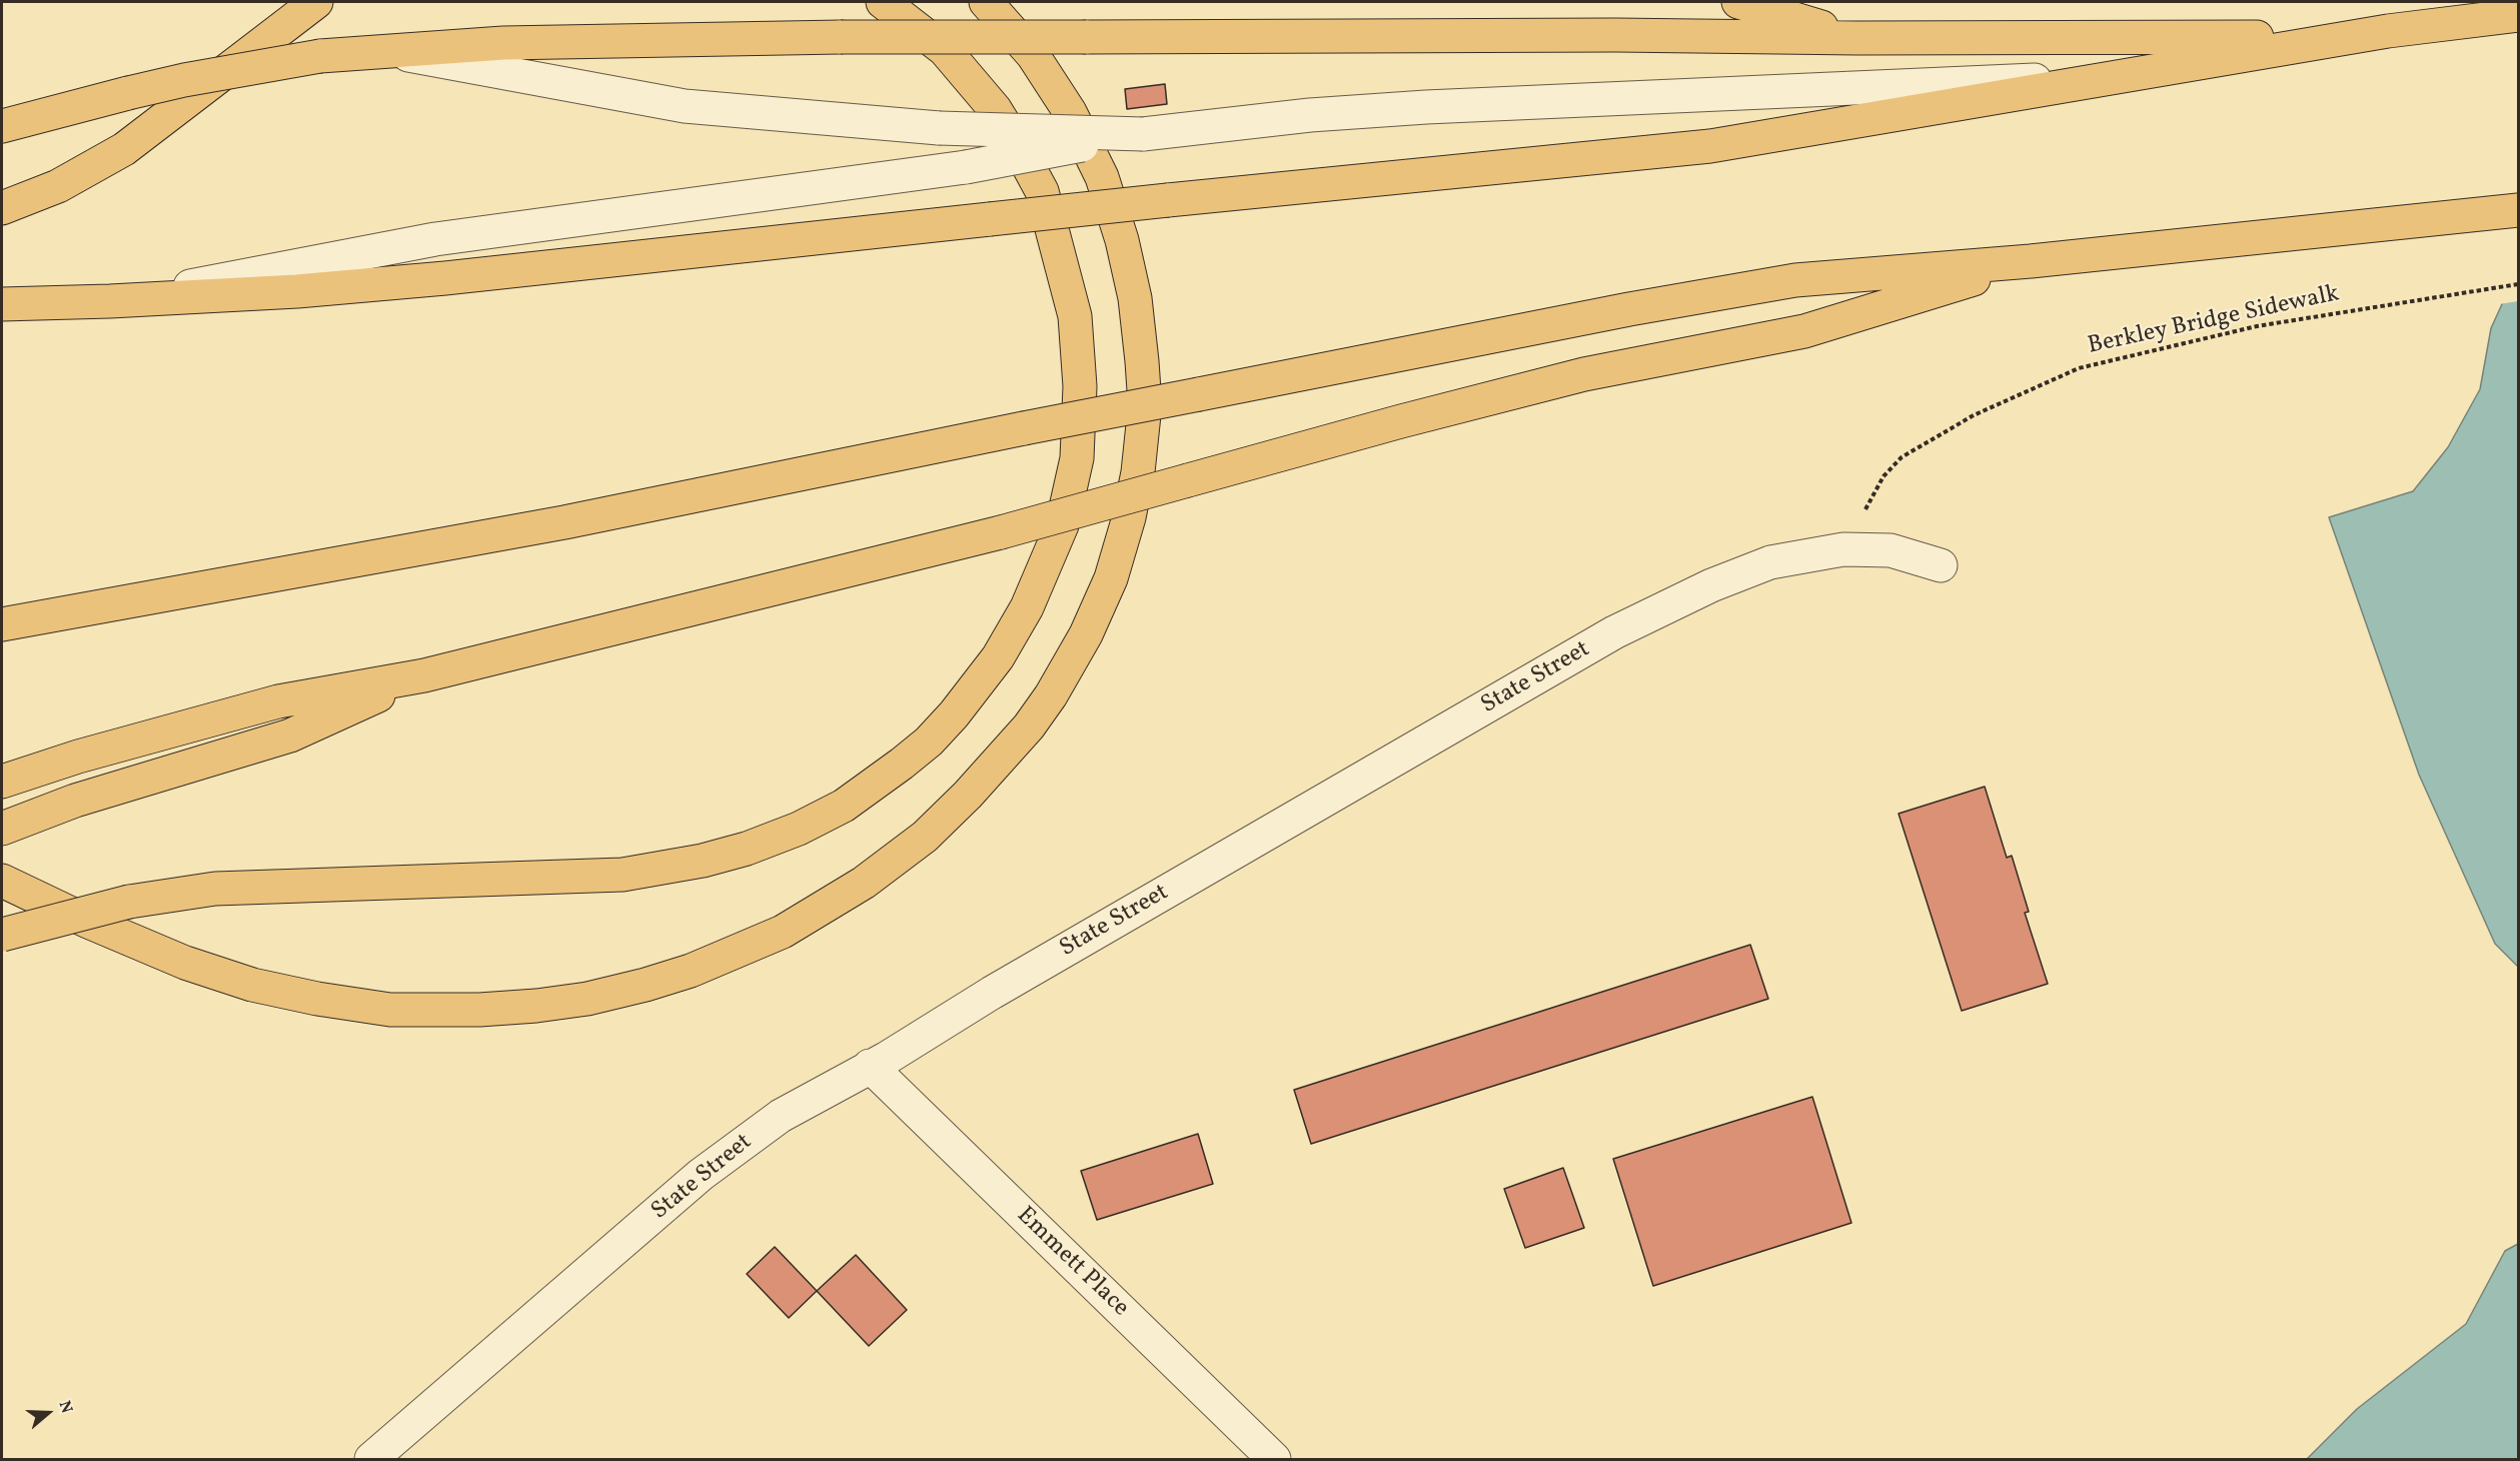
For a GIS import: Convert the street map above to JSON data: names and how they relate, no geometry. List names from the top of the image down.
{
  "streets": {
    "street": ["State Street", "Emmett Place"],
    "path": ["Berkley Bridge Sidewalk"]
  },
  "crossings": [
    ["Berkley Bridge Sidewalk", "State Street"],
    ["State Street", "Emmett Place"]
  ],
  "north": "right"
}
